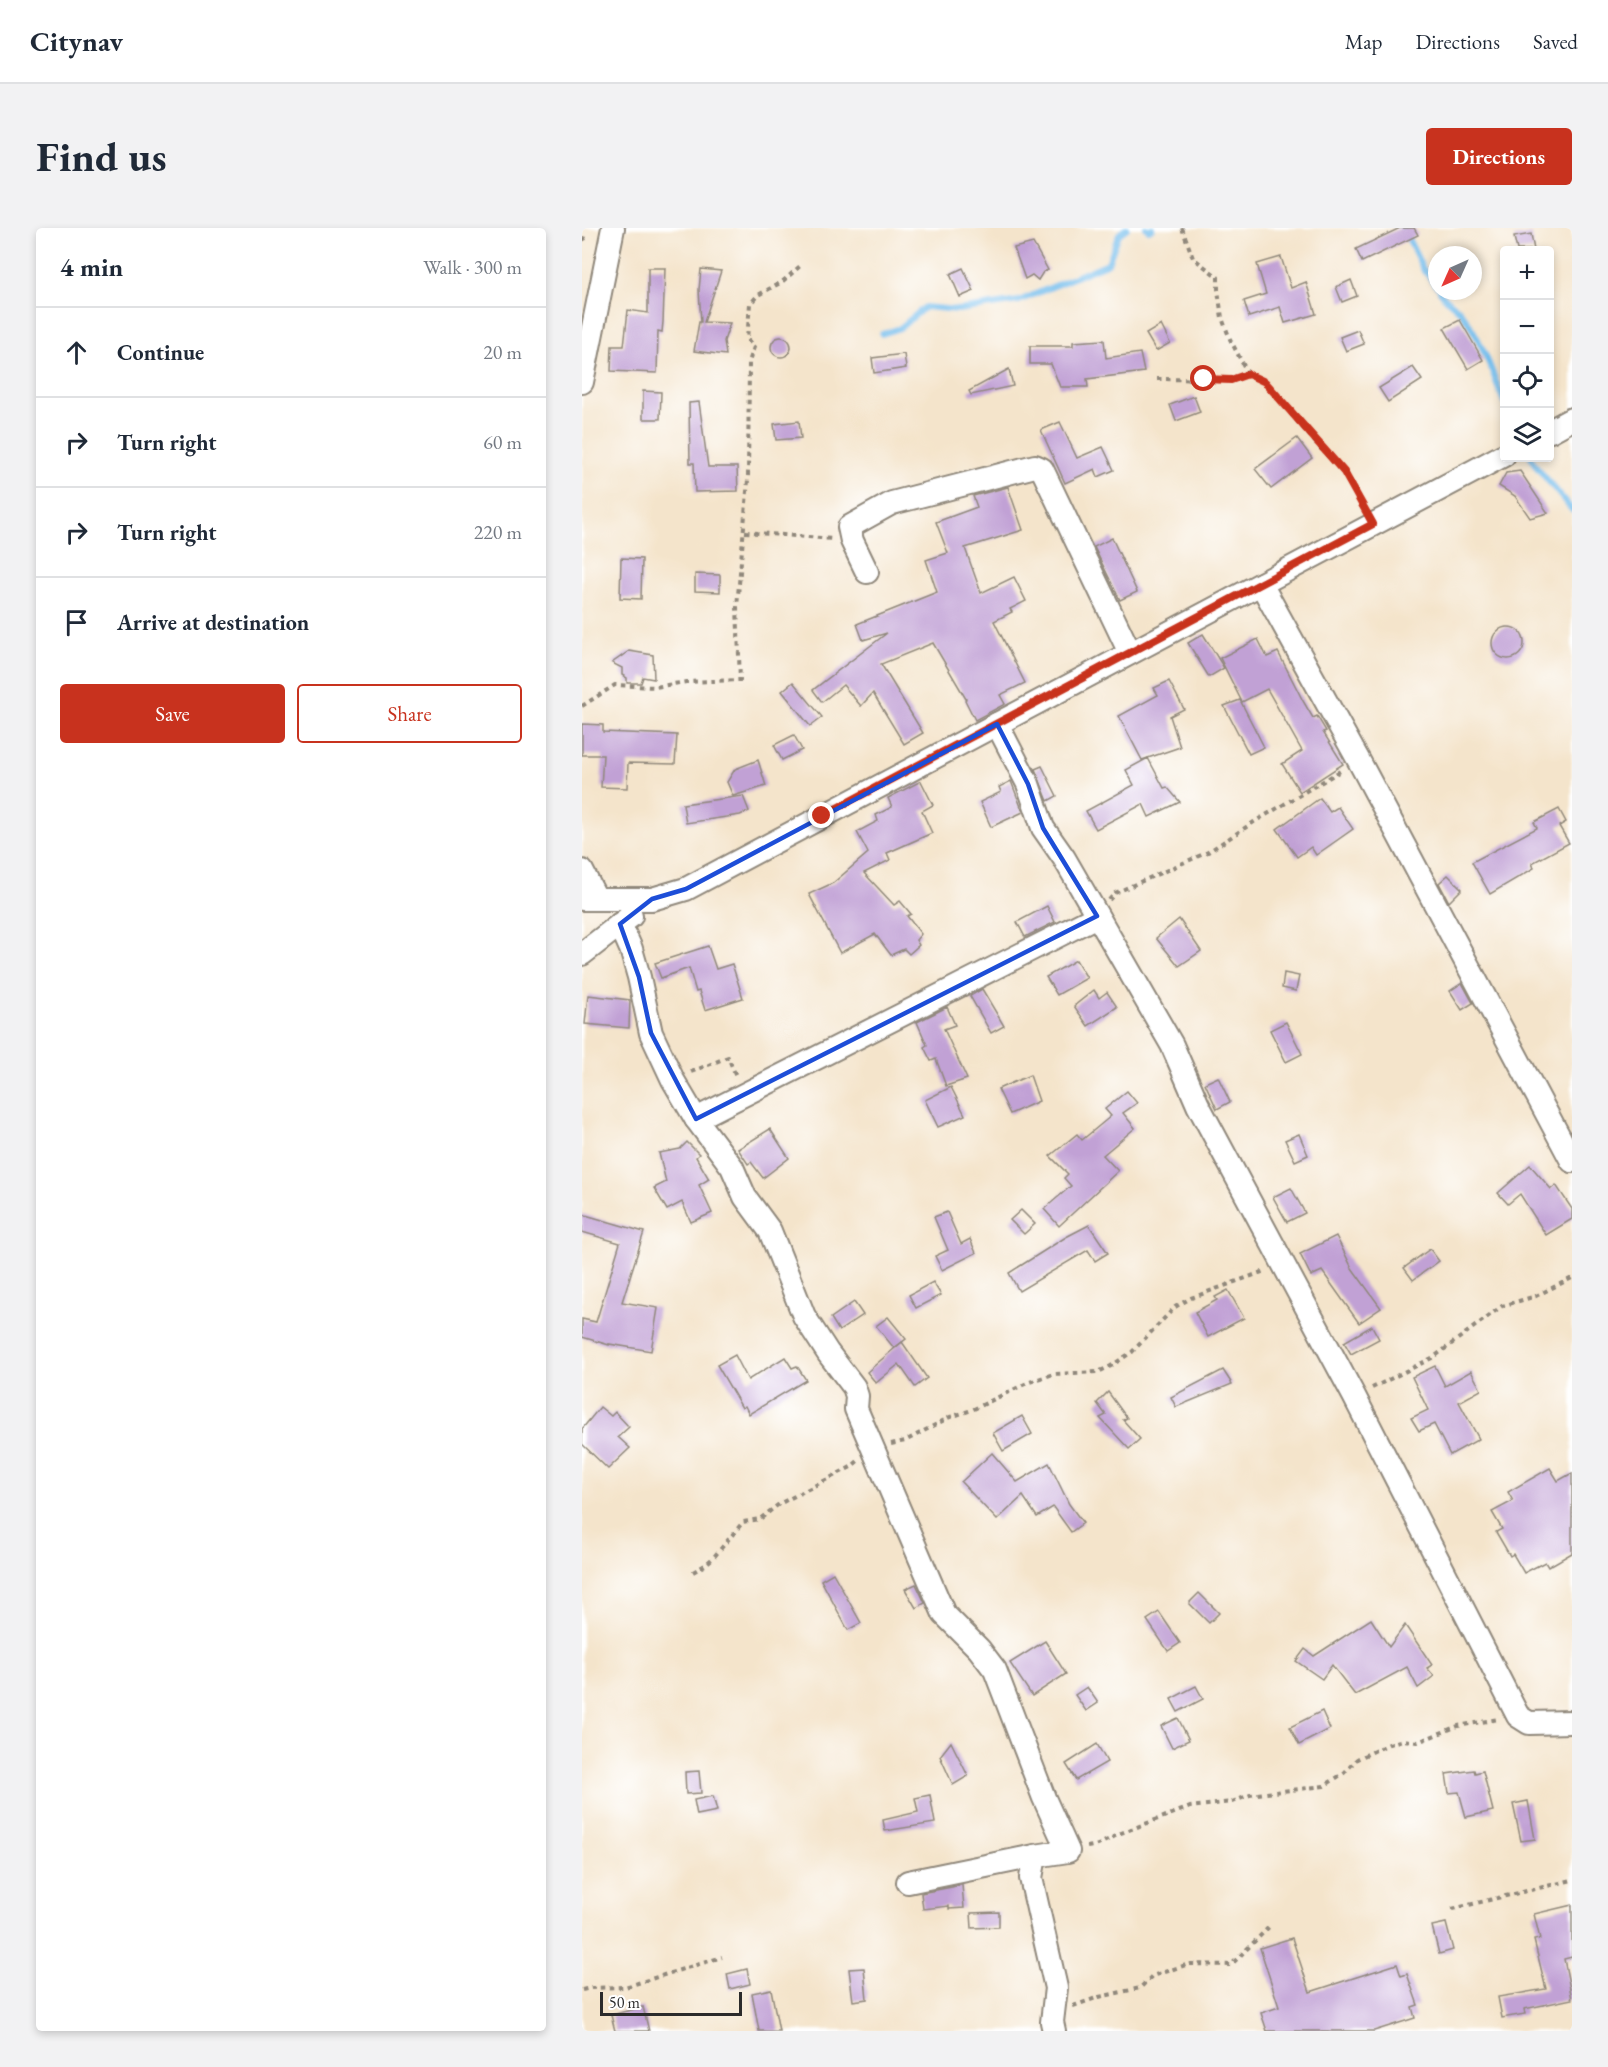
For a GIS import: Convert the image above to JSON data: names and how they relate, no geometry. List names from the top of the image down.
{
  "scale_bar": "50 m",
  "north": "bottom left",
  "page": {
    "header": "Citynav",
    "nav": ["Map", "Directions", "Saved"],
    "buttons": [
      "Directions",
      ["Save", "Share"]
    ],
    "title": "Find us",
    "heading": ["4 min", "Walk · 300 m"],
    "map_buttons": ["+", "−"],
    "list": [
      ["Continue", "20 m"],
      ["Turn right", "60 m"],
      ["Turn right", "220 m"],
      "Arrive at destination"
    ],
    "scale": "50 m"
  }
}
